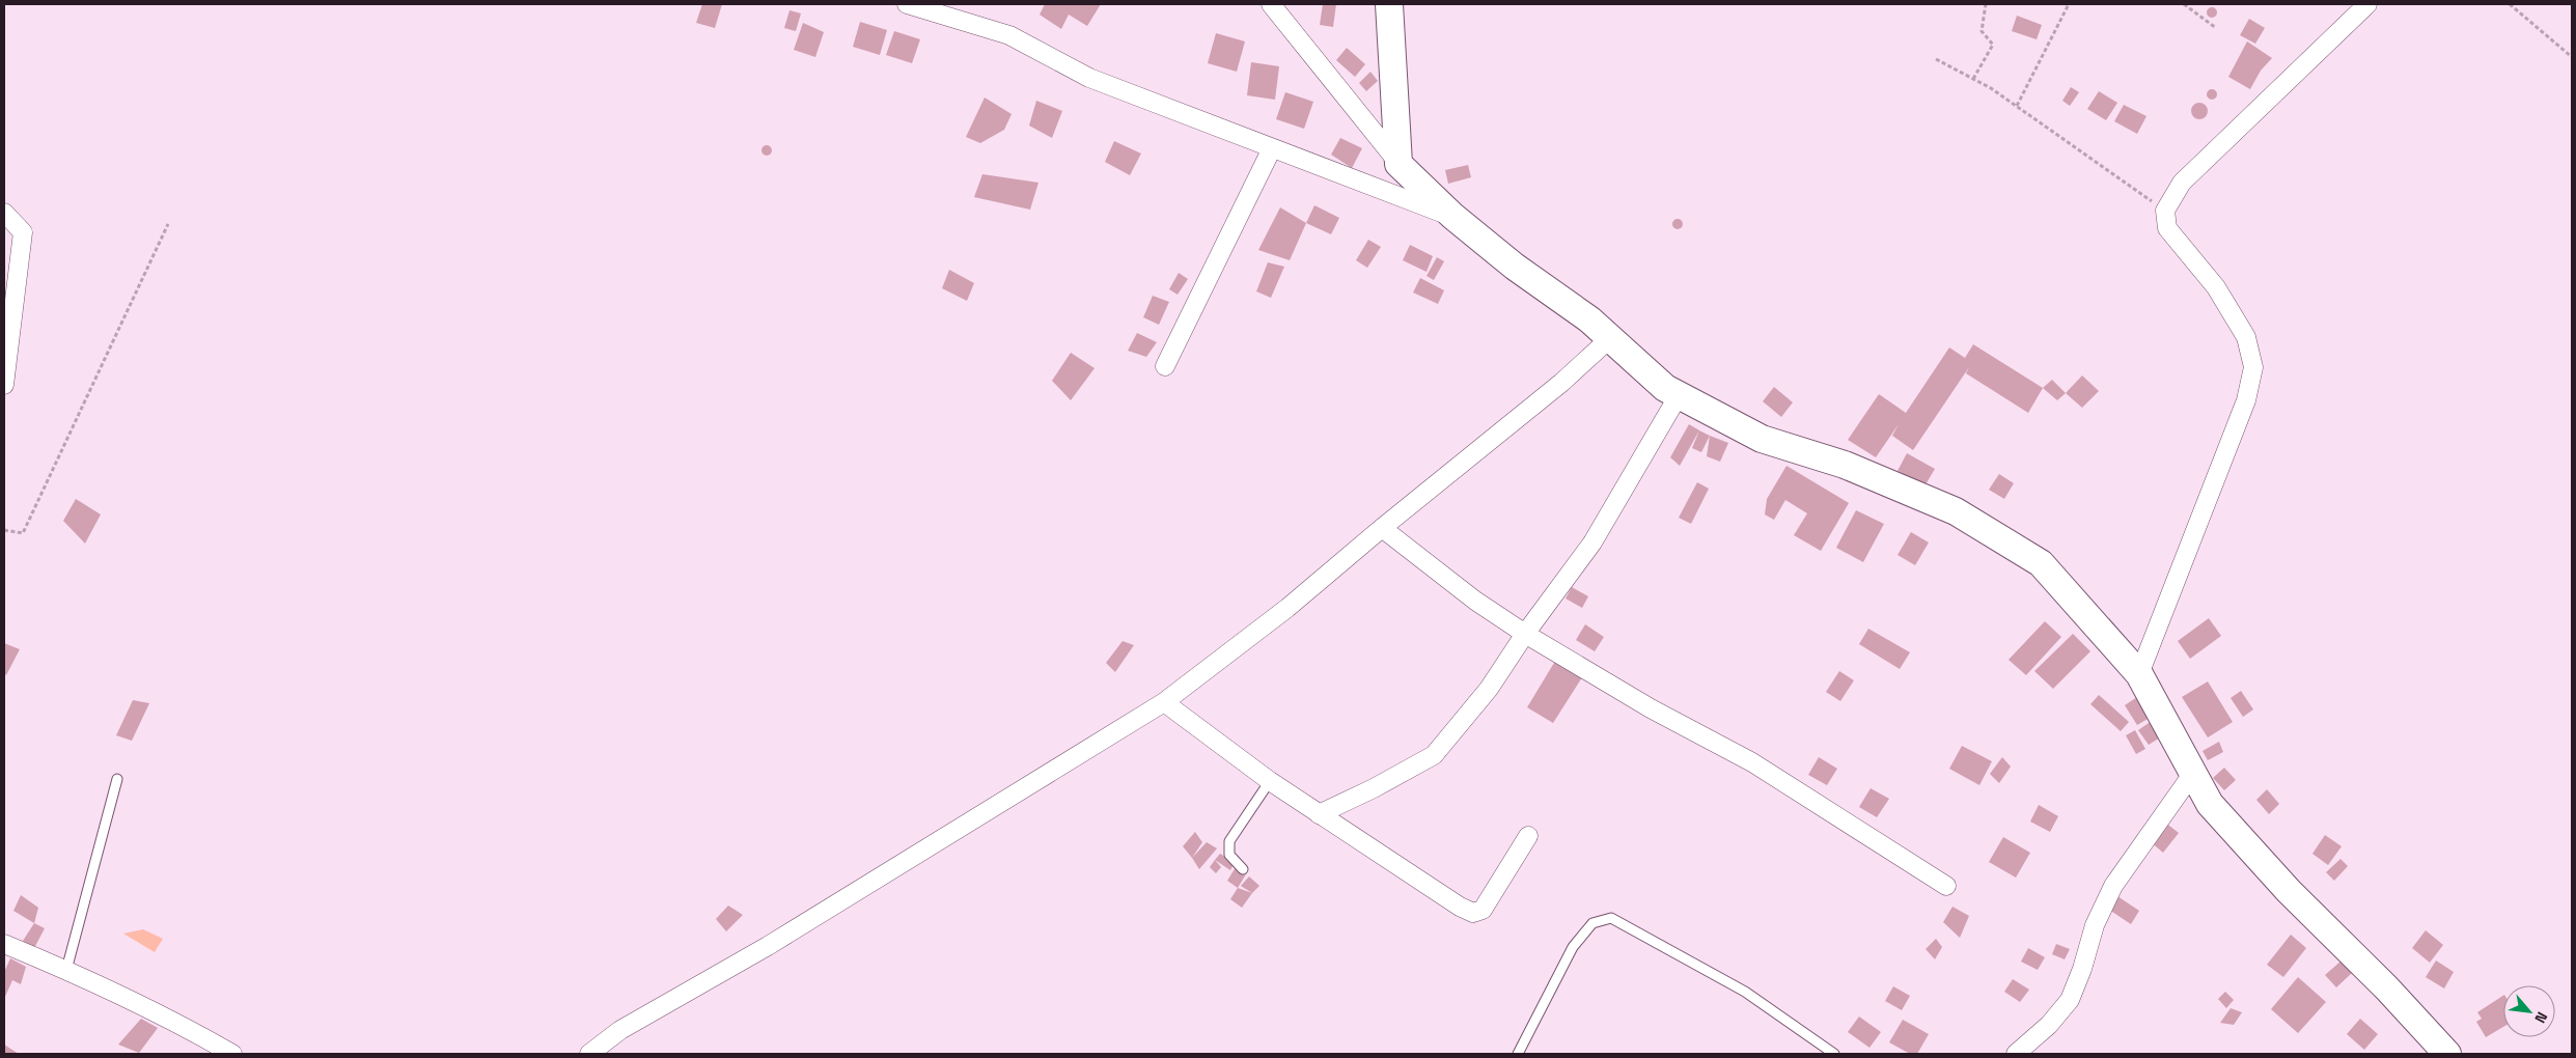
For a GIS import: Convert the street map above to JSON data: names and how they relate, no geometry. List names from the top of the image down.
{
  "north": "bottom right"
}
